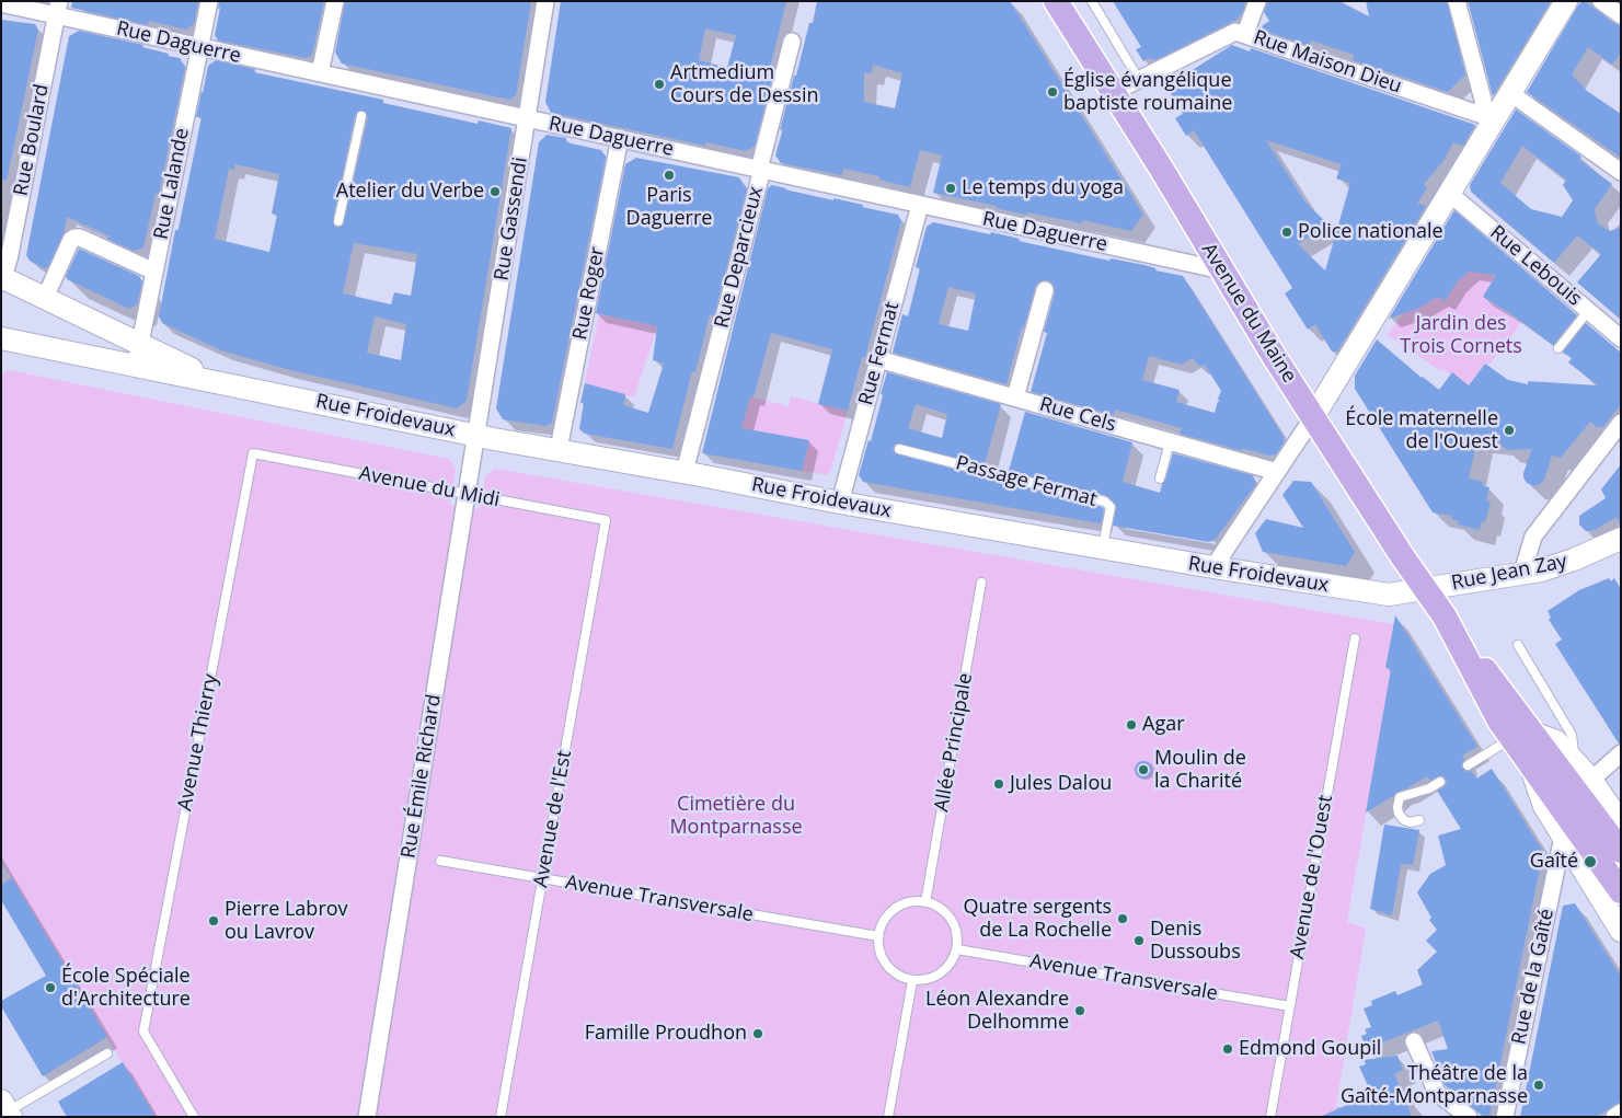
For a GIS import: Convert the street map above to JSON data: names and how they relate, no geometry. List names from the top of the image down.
{
  "streets": {
    "main road": ["Avenue du Maine", "Rue Froidevaux", "Rue Jean Zay"],
    "street": [
      "Rue Daguerre",
      "Rue Maison Dieu",
      "Rue Boulard",
      "Rue Lalande",
      "Rue Gassendi",
      "Rue Deparcieux",
      "Rue Lebouis",
      "Rue Roger",
      "Rue Fermat",
      "Rue Cels",
      "Rue Émile Richard",
      "Rue de la Gaîté"
    ],
    "lane": [
      "Passage Fermat",
      "Avenue du Midi",
      "Avenue Thierry",
      "Allée Principale",
      "Avenue de l'Est",
      "Avenue de l'Ouest",
      "Avenue Transversale"
    ]
  },
  "crossings": [
    ["Rue Daguerre", "Rue Boulard"],
    ["Rue Daguerre", "Rue Lalande"],
    ["Rue Daguerre", "Rue Gassendi"],
    ["Rue Daguerre", "Rue Deparcieux"],
    ["Rue Daguerre", "Rue Roger"],
    ["Rue Daguerre", "Avenue du Maine"],
    ["Rue Daguerre", "Rue Fermat"],
    ["Rue Maison Dieu", "Avenue du Maine"],
    ["Rue Boulard", "Rue Froidevaux"],
    ["Rue Lalande", "Rue Froidevaux"],
    ["Rue Gassendi", "Rue Froidevaux"],
    ["Rue Gassendi", "Rue Émile Richard"],
    ["Rue Deparcieux", "Rue Froidevaux"],
    ["Rue Roger", "Rue Froidevaux"],
    ["Avenue du Maine", "Rue Froidevaux"],
    ["Avenue du Maine", "Rue Jean Zay"],
    ["Avenue du Maine", "Rue de la Gaîté"],
    ["Rue Fermat", "Rue Cels"],
    ["Rue Fermat", "Rue Froidevaux"],
    ["Rue Froidevaux", "Passage Fermat"],
    ["Rue Froidevaux", "Rue Jean Zay"],
    ["Rue Froidevaux", "Rue Émile Richard"],
    ["Avenue du Midi", "Avenue Thierry"],
    ["Avenue du Midi", "Rue Émile Richard"],
    ["Avenue du Midi", "Avenue de l'Est"],
    ["Allée Principale", "Avenue Transversale"],
    ["Avenue de l'Est", "Avenue Transversale"],
    ["Avenue de l'Ouest", "Avenue Transversale"]
  ],
  "parks": ["Jardin des Trois Cornets", "Cimetière du Montparnasse"],
  "places": [
    "Artmedium Cours de Dessin",
    "Église évangélique baptiste roumaine",
    "Paris Daguerre",
    "Le temps du yoga",
    "Atelier du Verbe",
    "Police nationale",
    "École maternelle de l'Ouest",
    "Agar",
    "Moulin de la Charité",
    "Jules Dalou",
    "Gaîté",
    "Quatre sergents de La Rochelle",
    "Pierre Labrov ou Lavrov",
    "Denis Dussoubs",
    "École Spéciale d'Architecture",
    "Léon Alexandre Delhomme",
    "Famille Proudhon",
    "Edmond Goupil",
    "Théâtre de la Gaîté-Montparnasse"
  ]
}
